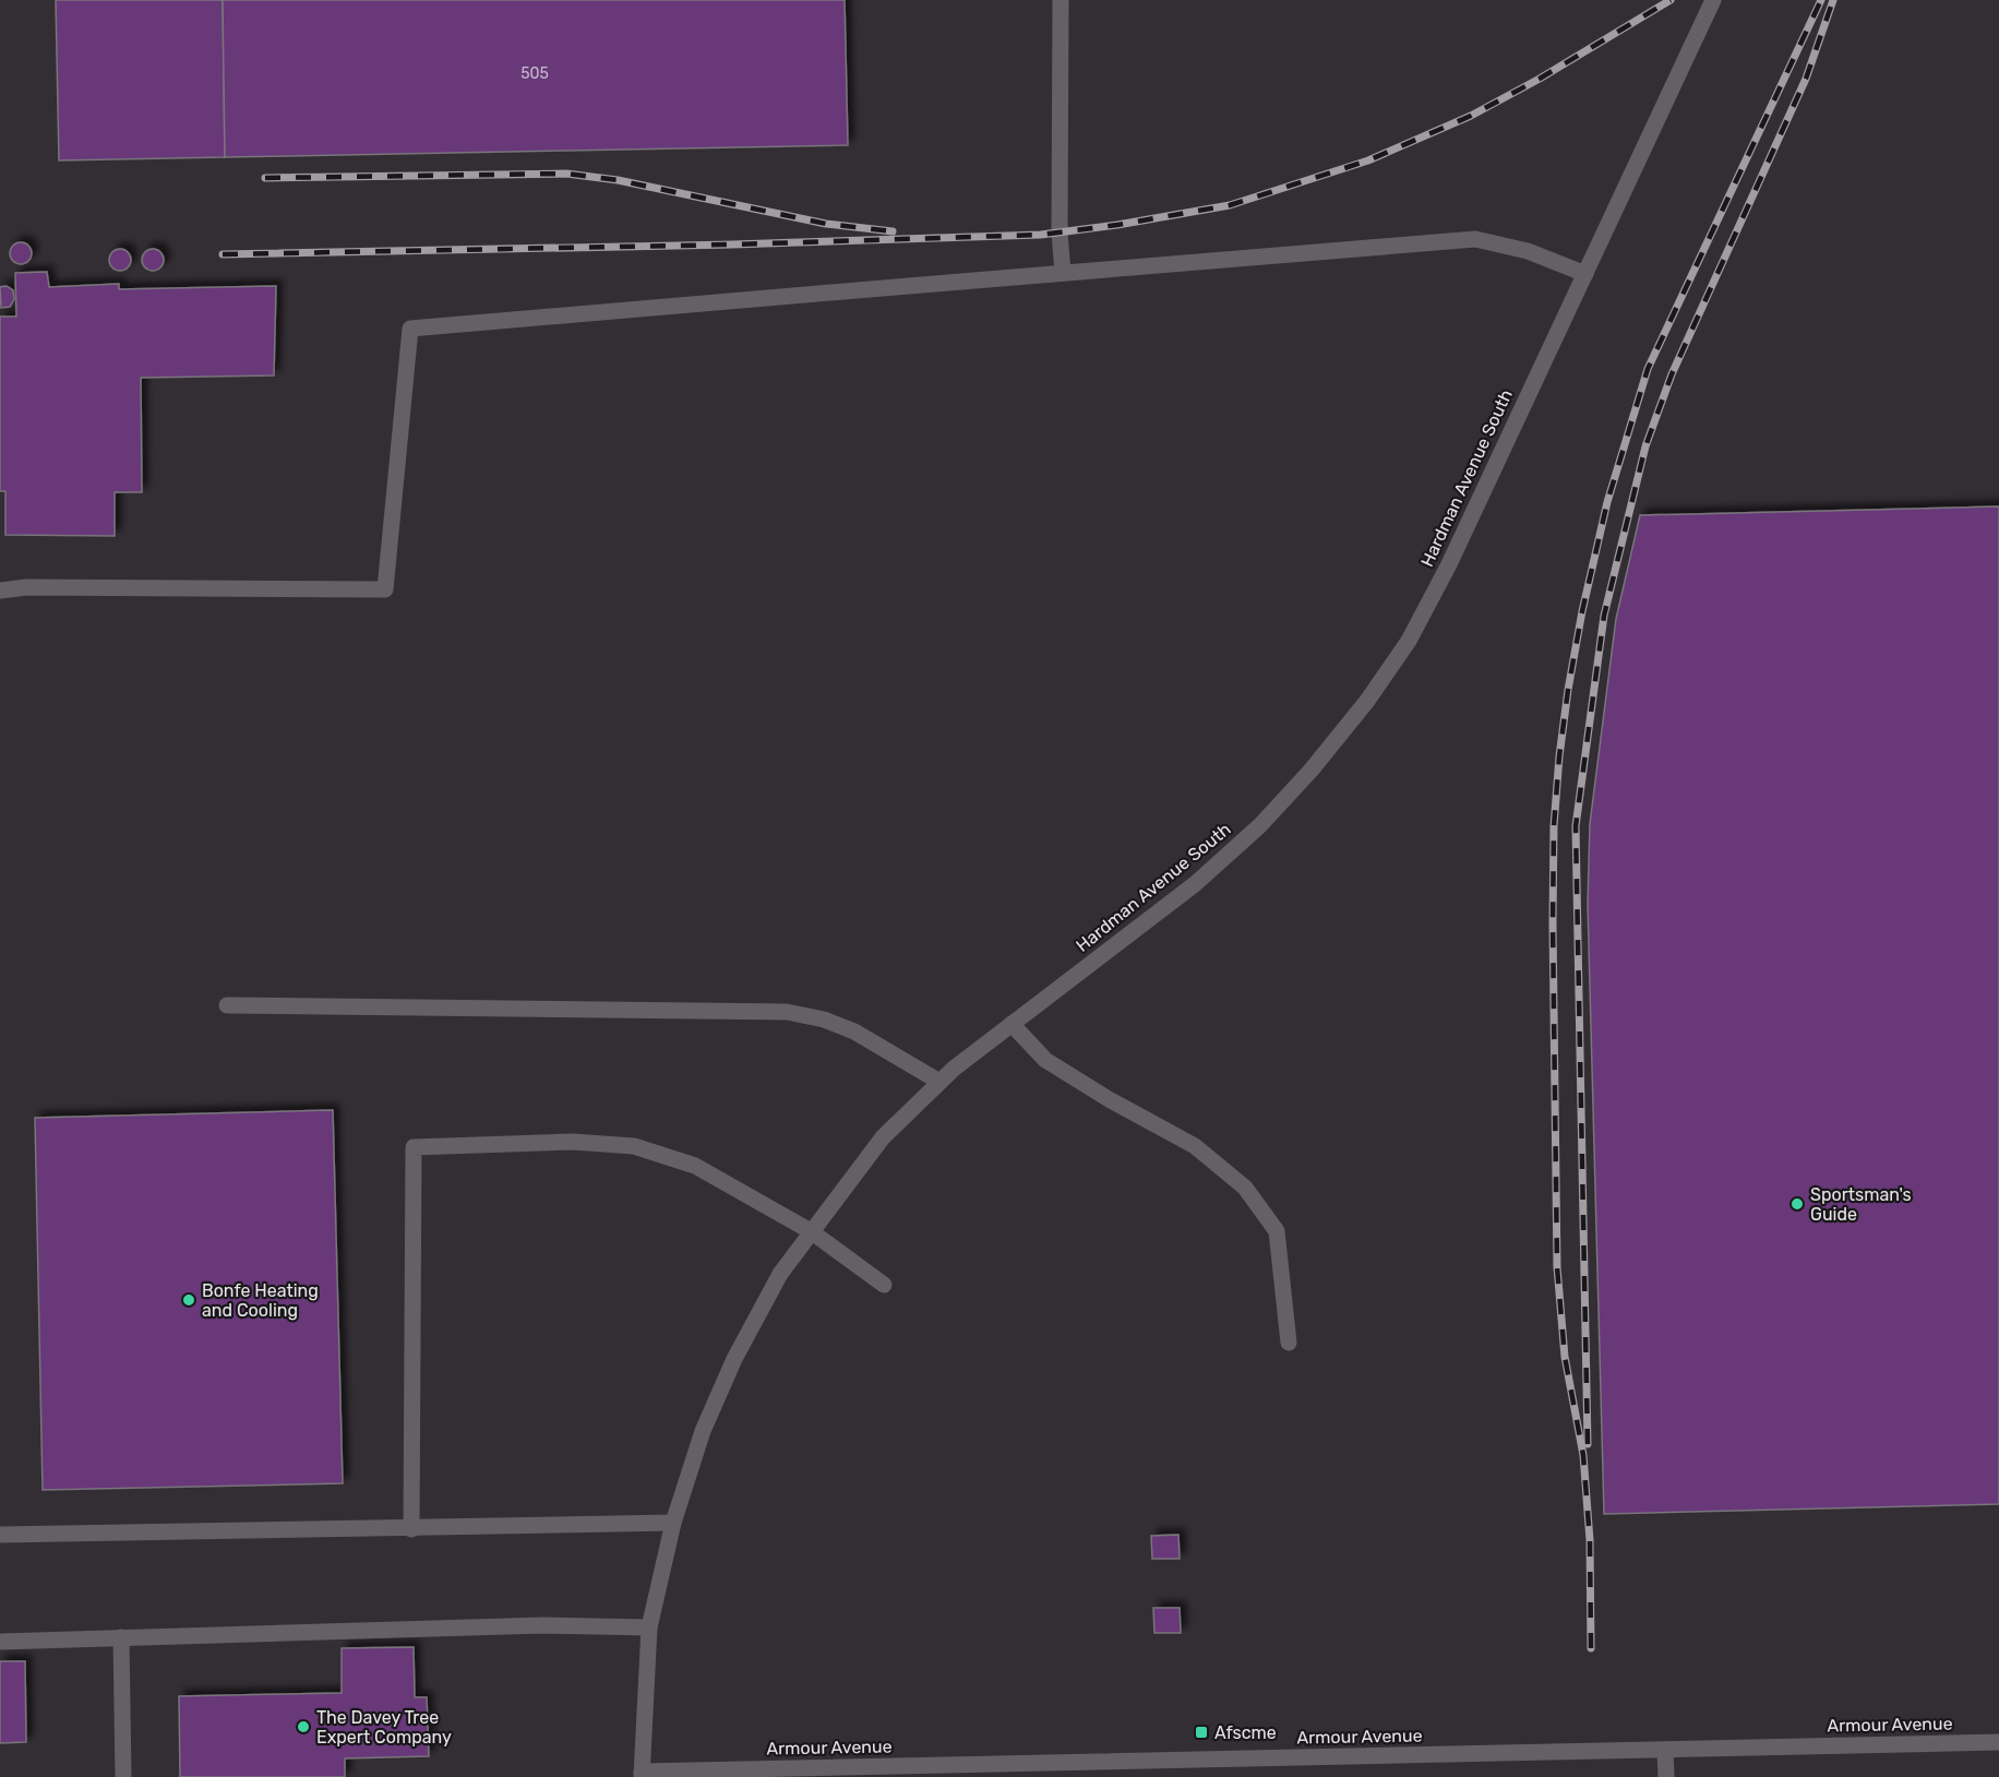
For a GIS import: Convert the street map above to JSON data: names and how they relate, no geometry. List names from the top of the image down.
{
  "streets": {
    "street": ["Hardman Avenue South", "Armour Avenue"]
  },
  "crossings": [
    ["Hardman Avenue South", "Armour Avenue"]
  ],
  "places": {
    "other": ["Sportsman's Guide", "Bonfe Heating and Cooling", "The Davey Tree Expert Company"],
    "transit": ["Afscme"]
  },
  "house_numbers": ["505"]
}
